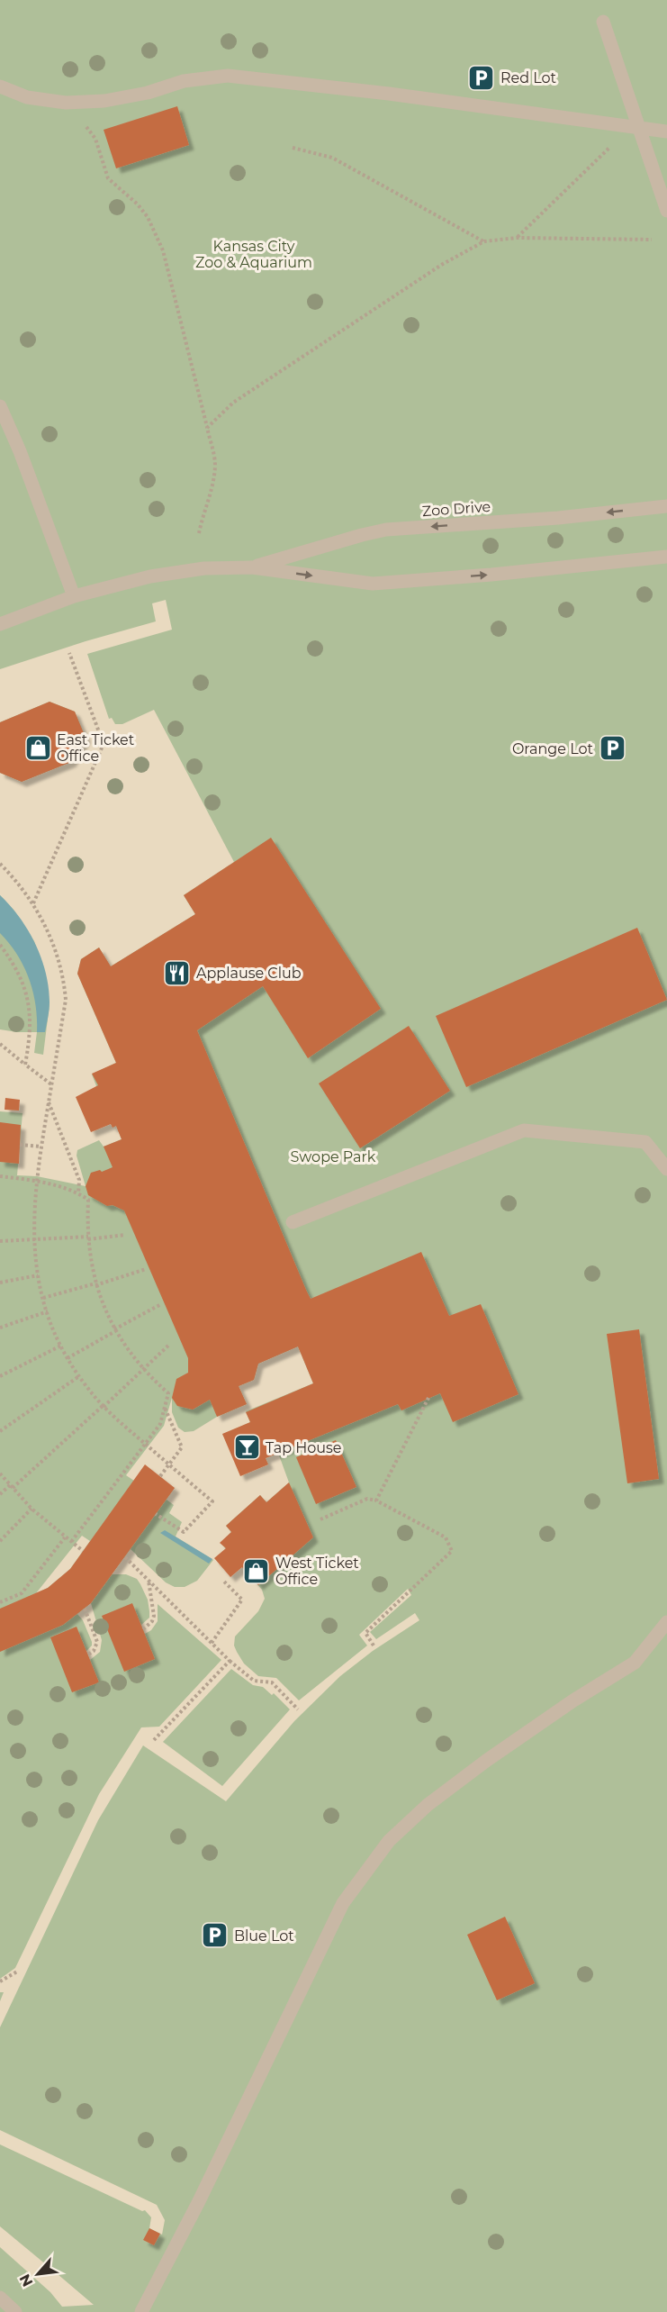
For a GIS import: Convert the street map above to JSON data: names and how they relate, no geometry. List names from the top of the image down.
{
  "streets": {
    "street": ["Zoo Drive"]
  },
  "parks": ["Kansas City Zoo & Aquarium", "Swope Park"],
  "places": {
    "parking": ["Red Lot", "Orange Lot", "Blue Lot"],
    "shop": ["East Ticket Office", "West Ticket Office"],
    "restaurant": ["Applause Club"],
    "bar": ["Tap House"]
  },
  "north": "bottom left"
}
